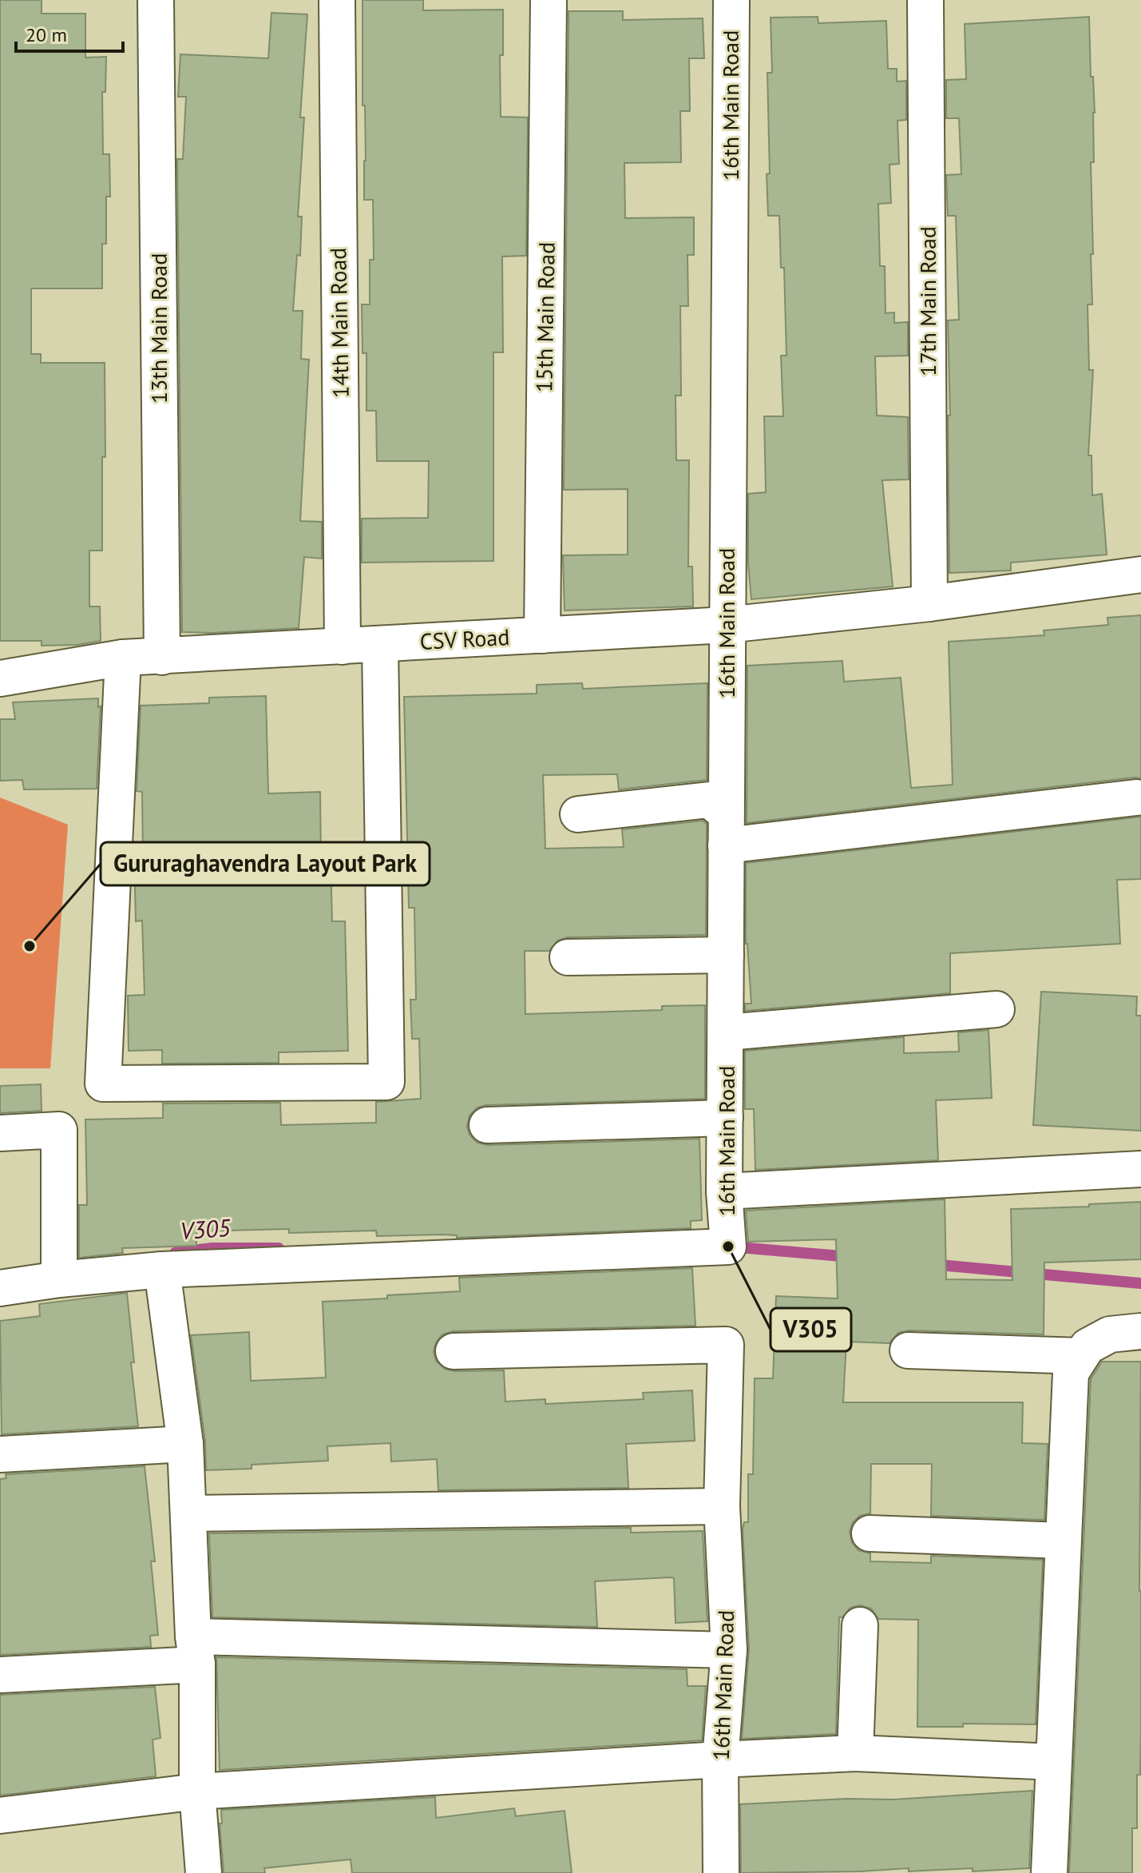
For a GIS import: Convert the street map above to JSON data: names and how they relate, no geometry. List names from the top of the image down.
{
  "streets": {
    "street": [
      "16th Main Road",
      "17th Main Road",
      "15th Main Road",
      "14th Main Road",
      "13th Main Road",
      "CSV Road"
    ]
  },
  "crossings": [
    ["16th Main Road", "CSV Road"],
    ["17th Main Road", "CSV Road"],
    ["15th Main Road", "CSV Road"],
    ["14th Main Road", "CSV Road"],
    ["13th Main Road", "CSV Road"]
  ],
  "water": ["V305"],
  "places": ["Gururaghavendra Layout Park", "V305"],
  "scale_bar": "20 m"
}
